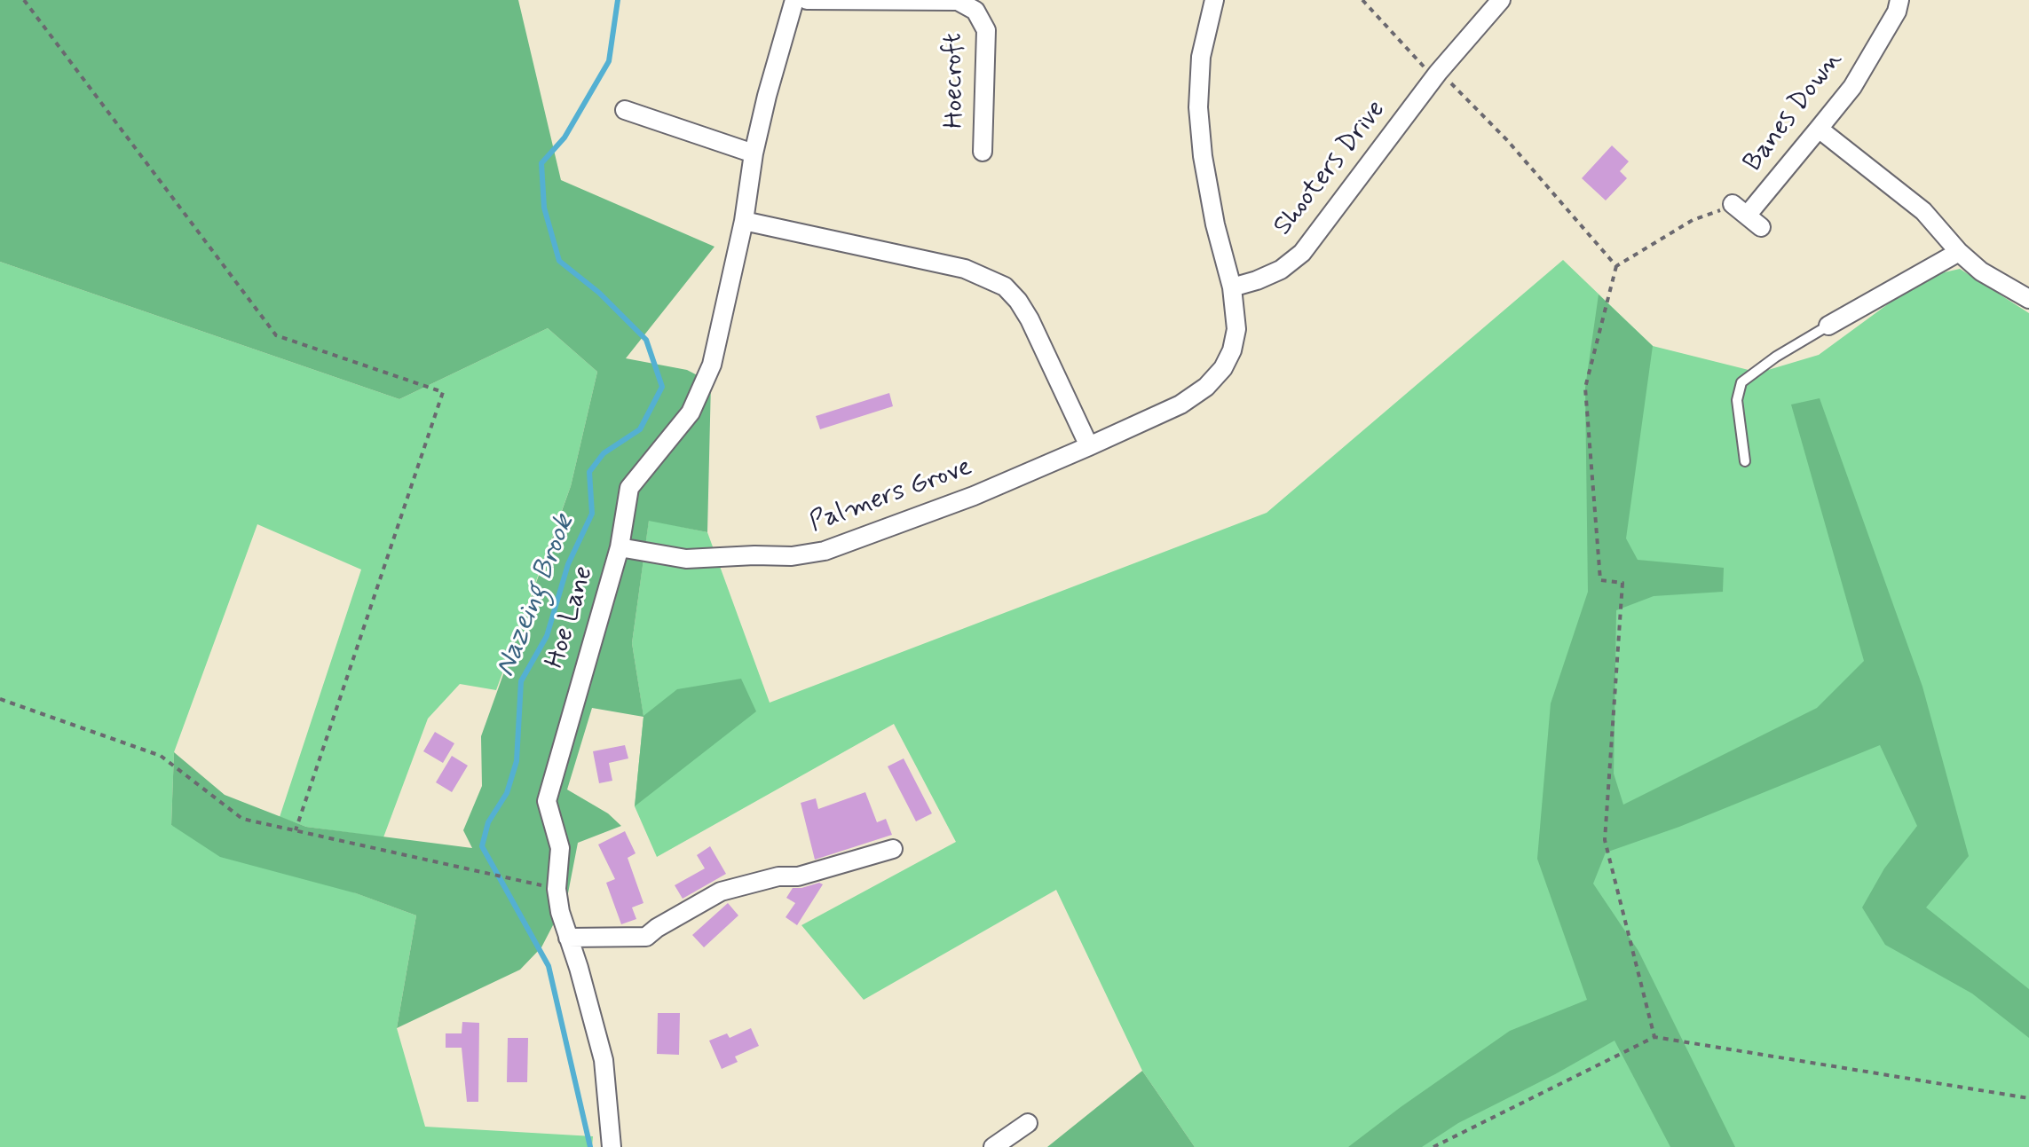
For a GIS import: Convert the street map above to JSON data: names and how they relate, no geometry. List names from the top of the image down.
{
  "streets": {
    "street": [
      "Hoecroft",
      "Banes Down",
      "Shooters Drive",
      "Palmers Grove",
      "Hoe Lane"
    ]
  },
  "crossings": [
    ["Shooters Drive", "Palmers Grove"],
    ["Palmers Grove", "Hoe Lane"]
  ],
  "water": ["Nazeing Brook"]
}
